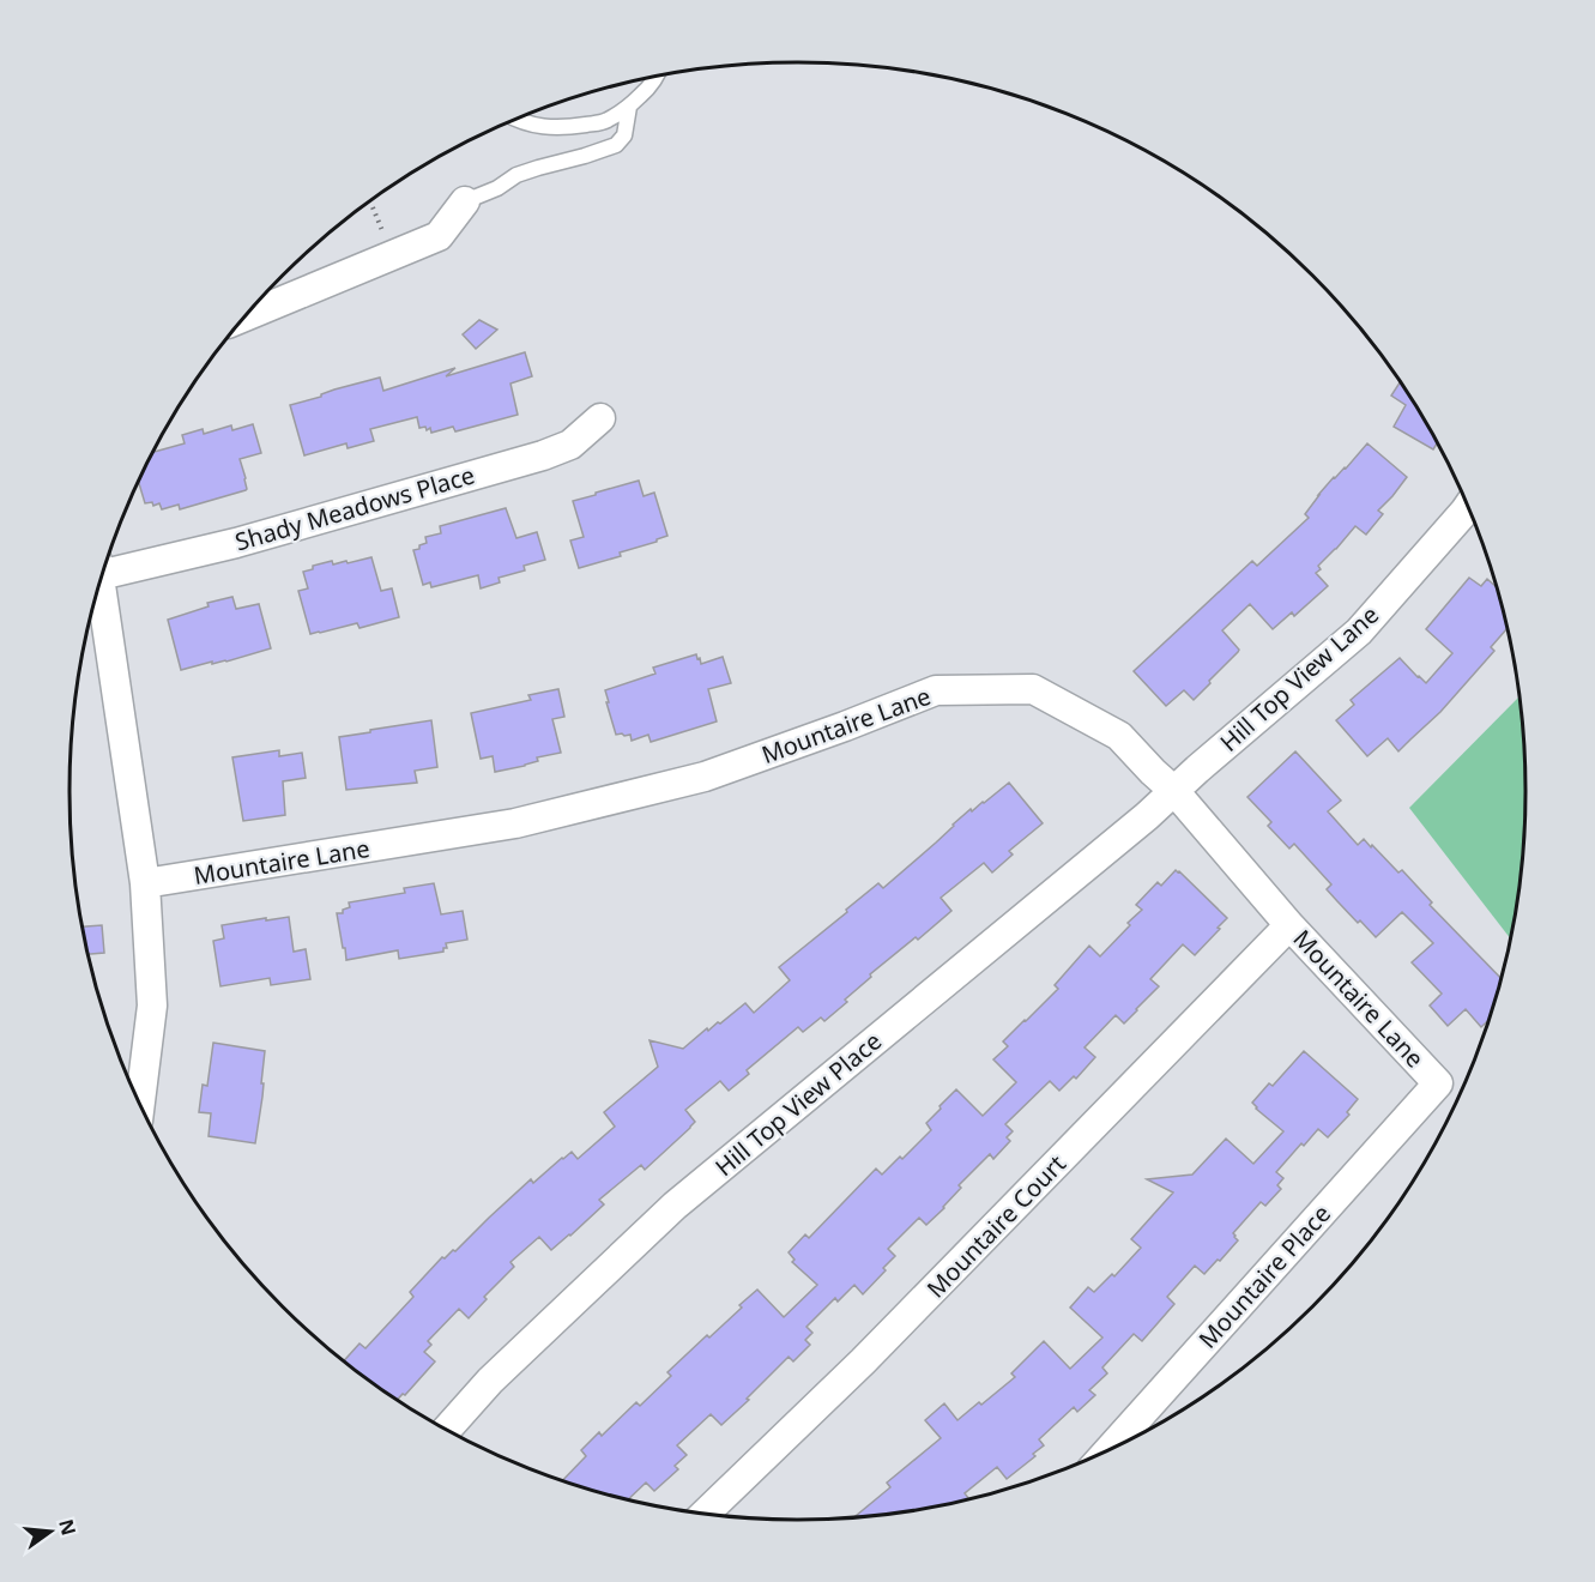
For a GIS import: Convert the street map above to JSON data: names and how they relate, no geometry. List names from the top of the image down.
{
  "streets": {
    "street": [
      "Shady Meadows Place",
      "Hill Top View Lane",
      "Mountaire Lane",
      "Hill Top View Place",
      "Mountaire Court",
      "Mountaire Place"
    ]
  },
  "crossings": [
    ["Hill Top View Lane", "Mountaire Lane"],
    ["Hill Top View Lane", "Hill Top View Place"],
    ["Mountaire Lane", "Hill Top View Place"],
    ["Mountaire Lane", "Mountaire Court"],
    ["Mountaire Lane", "Mountaire Place"]
  ],
  "north": "right"
}
